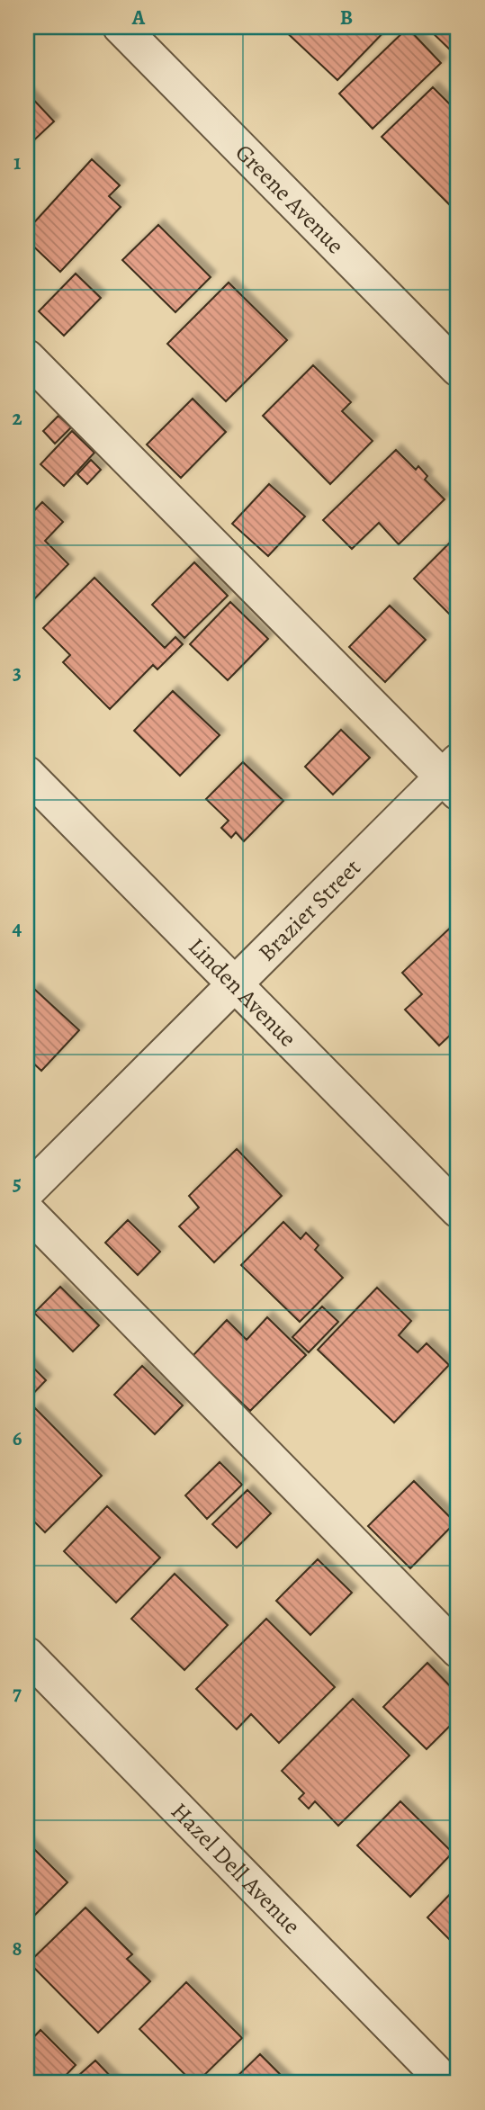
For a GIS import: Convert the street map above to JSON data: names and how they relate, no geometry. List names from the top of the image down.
{
  "streets": {
    "street": [
      "Greene Avenue",
      "Brazier Street",
      "Linden Avenue",
      "Hazel Dell Avenue"
    ]
  },
  "crossings": [
    ["Brazier Street", "Linden Avenue"]
  ],
  "grid": {
    "columns": ["A", "B"],
    "rows": [
      "1",
      "2",
      "3",
      "4",
      "5",
      "6",
      "7",
      "8"
    ]
  }
}
